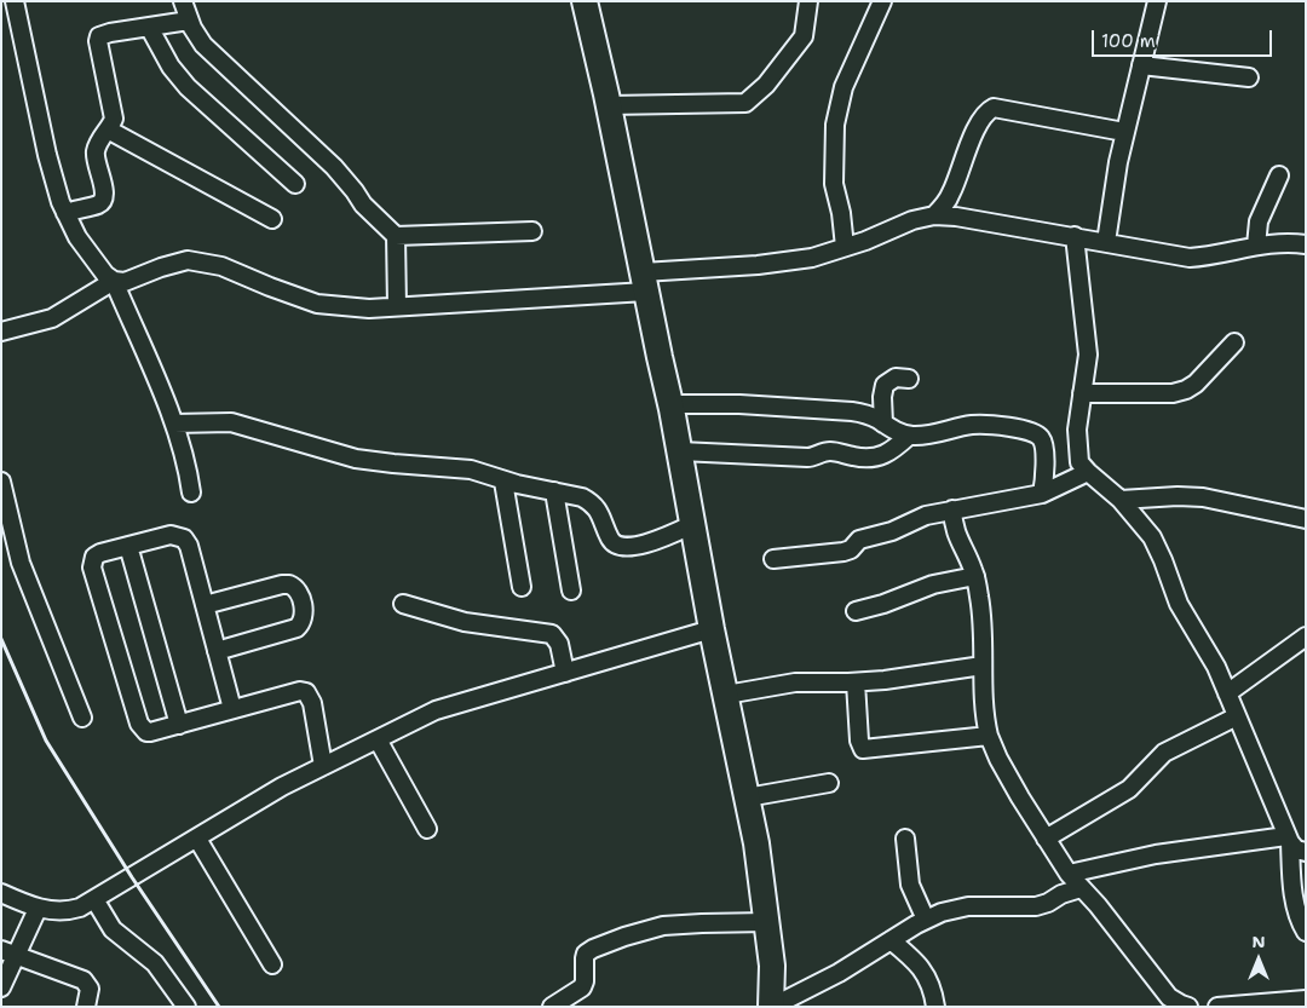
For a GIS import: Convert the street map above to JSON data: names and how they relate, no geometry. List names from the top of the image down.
{
  "scale_bar": "100 m",
  "north": "top"
}
